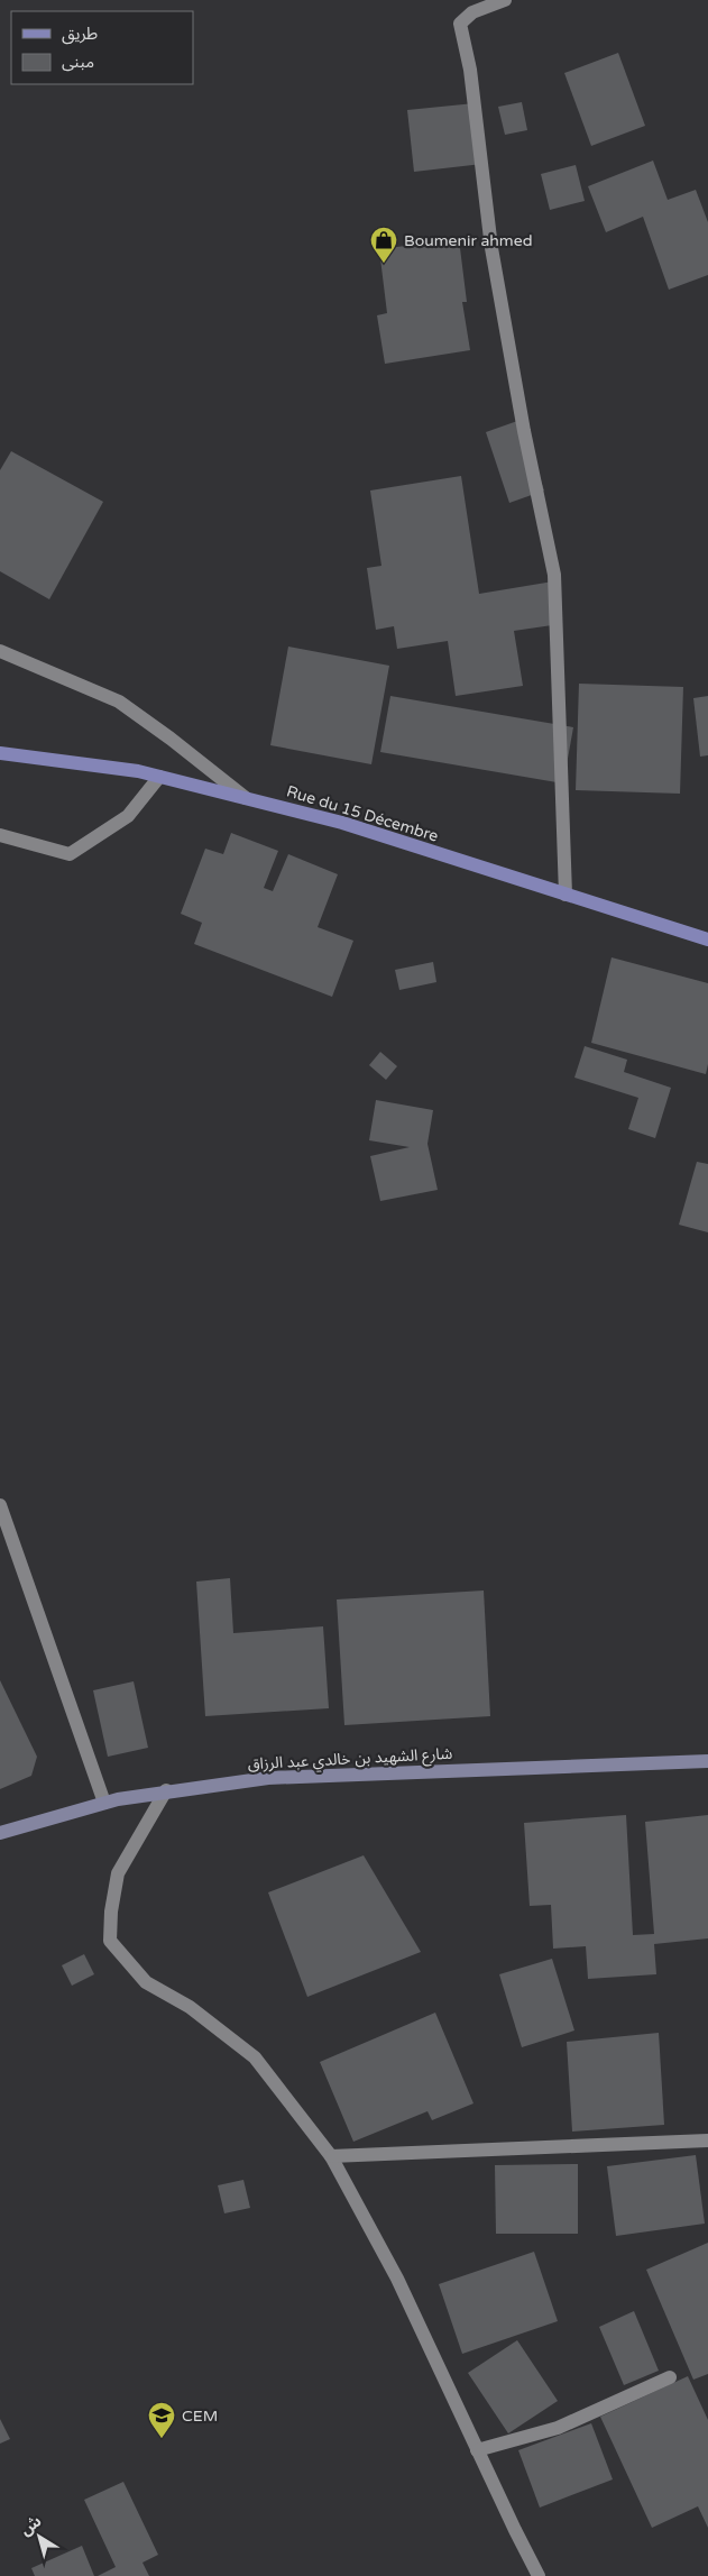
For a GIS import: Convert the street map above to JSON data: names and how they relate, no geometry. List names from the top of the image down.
{
  "streets": {
    "main road": ["Rue du 15 Décembre", "شارع الشهيد بن خالدي عبد الرزاق"]
  },
  "places": {
    "shop": ["Boumenir ahmed"],
    "school or university": ["CEM"]
  },
  "legend": ["طريق", "مبنى"],
  "north": "top left"
}
